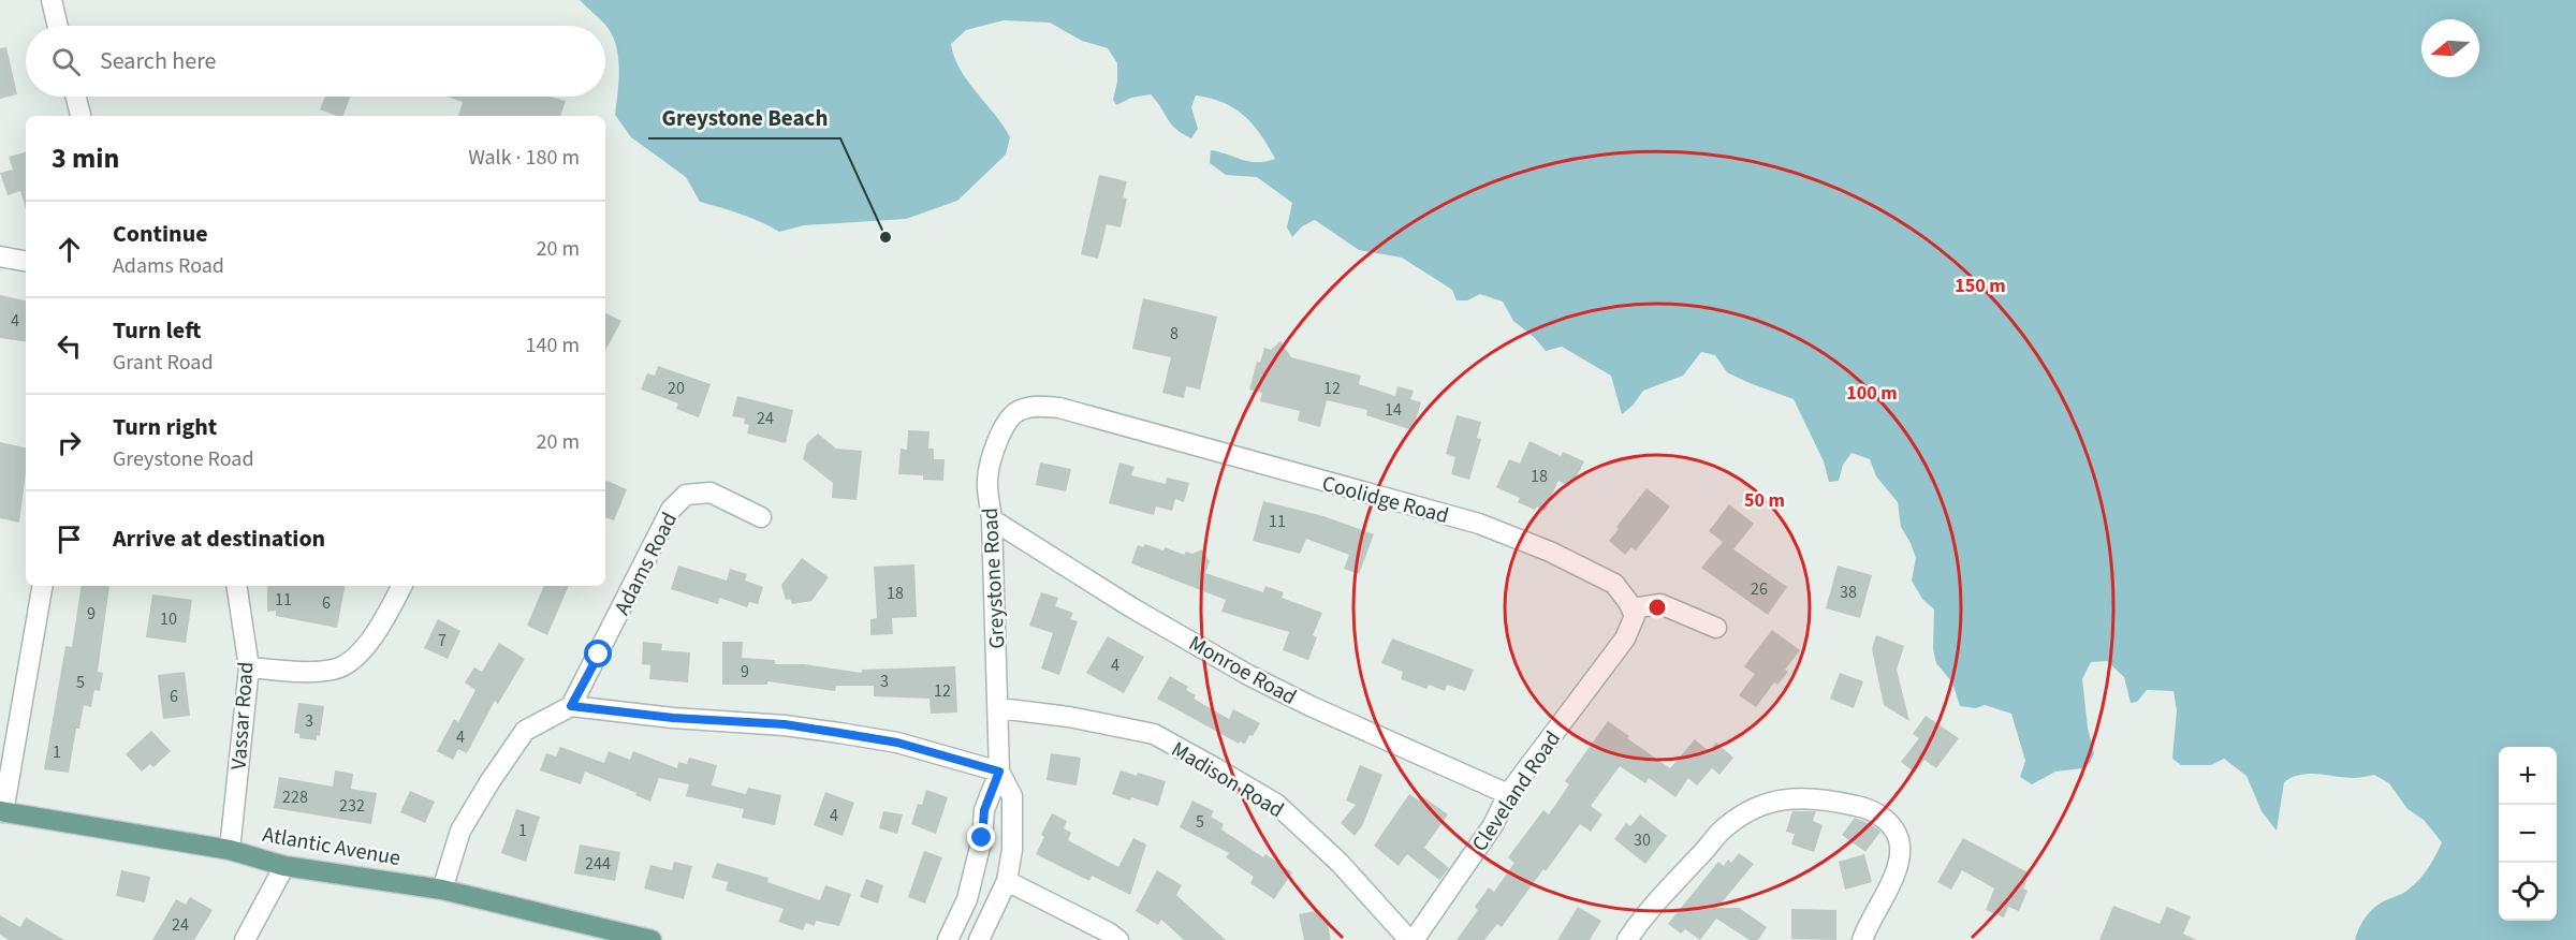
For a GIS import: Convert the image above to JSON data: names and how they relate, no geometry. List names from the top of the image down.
{
  "streets": {
    "main road": ["Atlantic Avenue"],
    "street": [
      "Coolidge Road",
      "Adams Road",
      "Greystone Road",
      "Monroe Road",
      "Vassar Road",
      "Madison Road",
      "Cleveland Road"
    ]
  },
  "crossings": [
    ["Coolidge Road", "Greystone Road"],
    ["Coolidge Road", "Cleveland Road"],
    ["Greystone Road", "Monroe Road"],
    ["Greystone Road", "Madison Road"],
    ["Monroe Road", "Cleveland Road"],
    ["Vassar Road", "Atlantic Avenue"],
    ["Madison Road", "Cleveland Road"]
  ],
  "places": ["Greystone Beach"],
  "house_numbers": [
    "4",
    "8",
    "20",
    "12",
    "14",
    "24",
    "18",
    "11",
    "26",
    "38",
    "18",
    "11",
    "6",
    "9",
    "10",
    "7",
    "4",
    "9",
    "3",
    "5",
    "12",
    "6",
    "3",
    "4",
    "1",
    "228",
    "232",
    "4",
    "5",
    "1",
    "30",
    "244",
    "24"
  ],
  "north": "left",
  "page": {
    "search": "Search here",
    "heading": ["3 min", "Walk · 180 m"],
    "list": [
      ["Continue", "Adams Road", "20 m"],
      ["Turn left", "Grant Road", "140 m"],
      ["Turn right", "Greystone Road", "20 m"],
      "Arrive at destination"
    ],
    "map_buttons": ["+", "−"]
  },
  "rings": ["150 m", "100 m", "50 m"]
}
